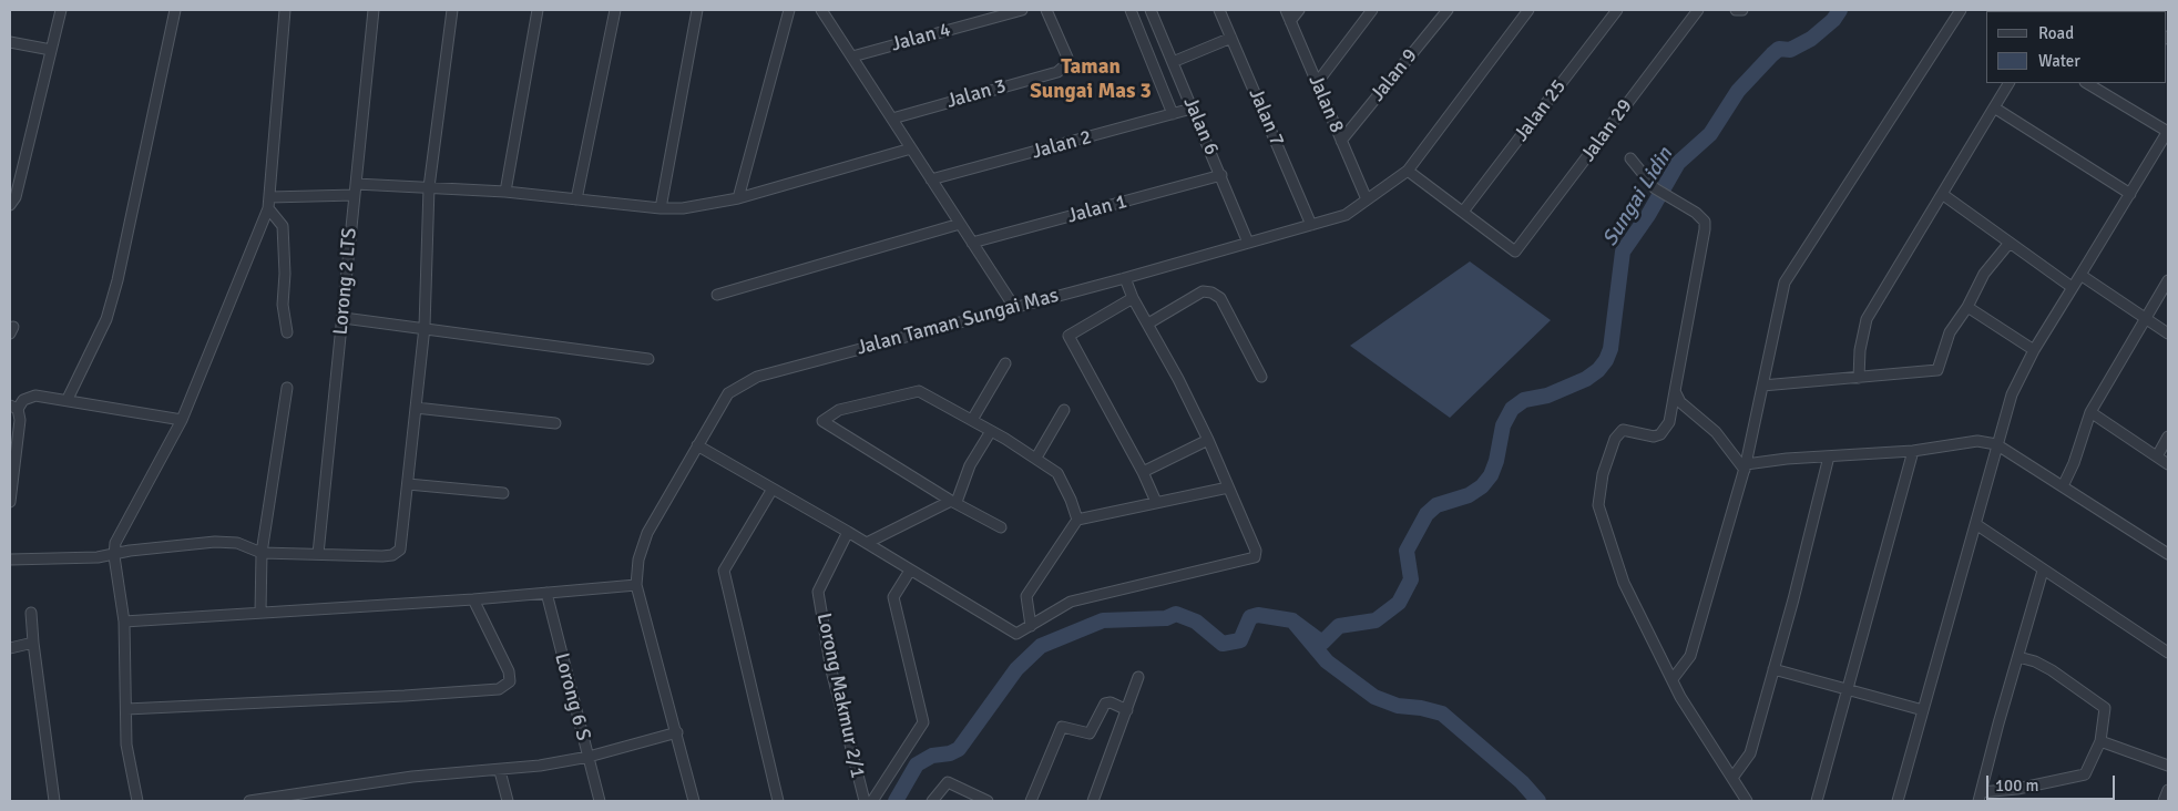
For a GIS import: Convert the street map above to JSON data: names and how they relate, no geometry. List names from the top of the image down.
{
  "streets": {
    "street": [
      "Jalan 4",
      "Jalan 9",
      "Jalan 3",
      "Jalan 8",
      "Jalan 25",
      "Jalan 7",
      "Jalan 6",
      "Jalan 29",
      "Jalan 2",
      "Jalan 1",
      "Lorong 2 LTS",
      "Jalan Taman Sungai Mas",
      "Lorong Makmur 2/1",
      "Lorong 6 S"
    ]
  },
  "crossings": [
    ["Jalan 9", "Jalan 8"],
    ["Jalan 8", "Jalan Taman Sungai Mas"],
    ["Jalan 25", "Jalan 29"],
    ["Jalan 7", "Jalan Taman Sungai Mas"],
    ["Jalan 6", "Jalan 2"],
    ["Jalan 6", "Jalan 1"],
    ["Jalan 6", "Jalan Taman Sungai Mas"]
  ],
  "districts": ["Taman Sungai Mas 3"],
  "water": ["Sungai Lidin"],
  "legend": ["Road", "Water"],
  "scale_bar": "100 m"
}
